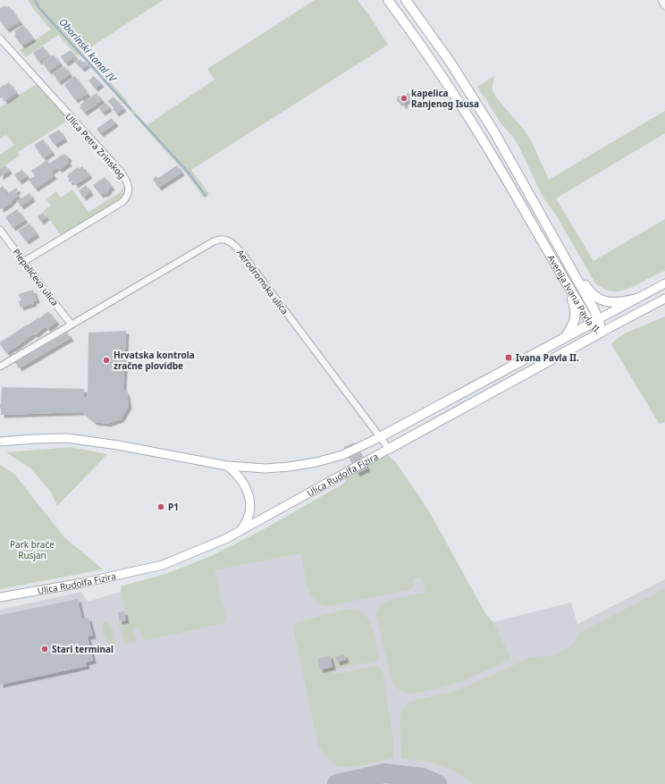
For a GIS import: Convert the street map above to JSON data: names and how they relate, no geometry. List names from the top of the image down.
{
  "streets": {
    "main road": ["Avenija Ivana Pavla II.", "Ulica Rudolfa Fizira"],
    "street": ["Ulica Petra Zrinskog", "Plepelićeva ulica", "Aerodromska ulica"]
  },
  "crossings": [
    ["Ulica Petra Zrinskog", "Plepelićeva ulica"],
    ["Plepelićeva ulica", "Aerodromska ulica"],
    ["Aerodromska ulica", "Ulica Rudolfa Fizira"],
    ["Avenija Ivana Pavla II.", "Ulica Rudolfa Fizira"]
  ],
  "water": ["Oborinski kanal IV"],
  "parks": ["Park braće Rusjan"],
  "places": {
    "other": [
      "kapelica Ranjenog Isusa",
      "Hrvatska kontrola zračne plovidbe",
      "P1",
      "Stari terminal"
    ],
    "transit": ["Ivana Pavla II."]
  }
}
